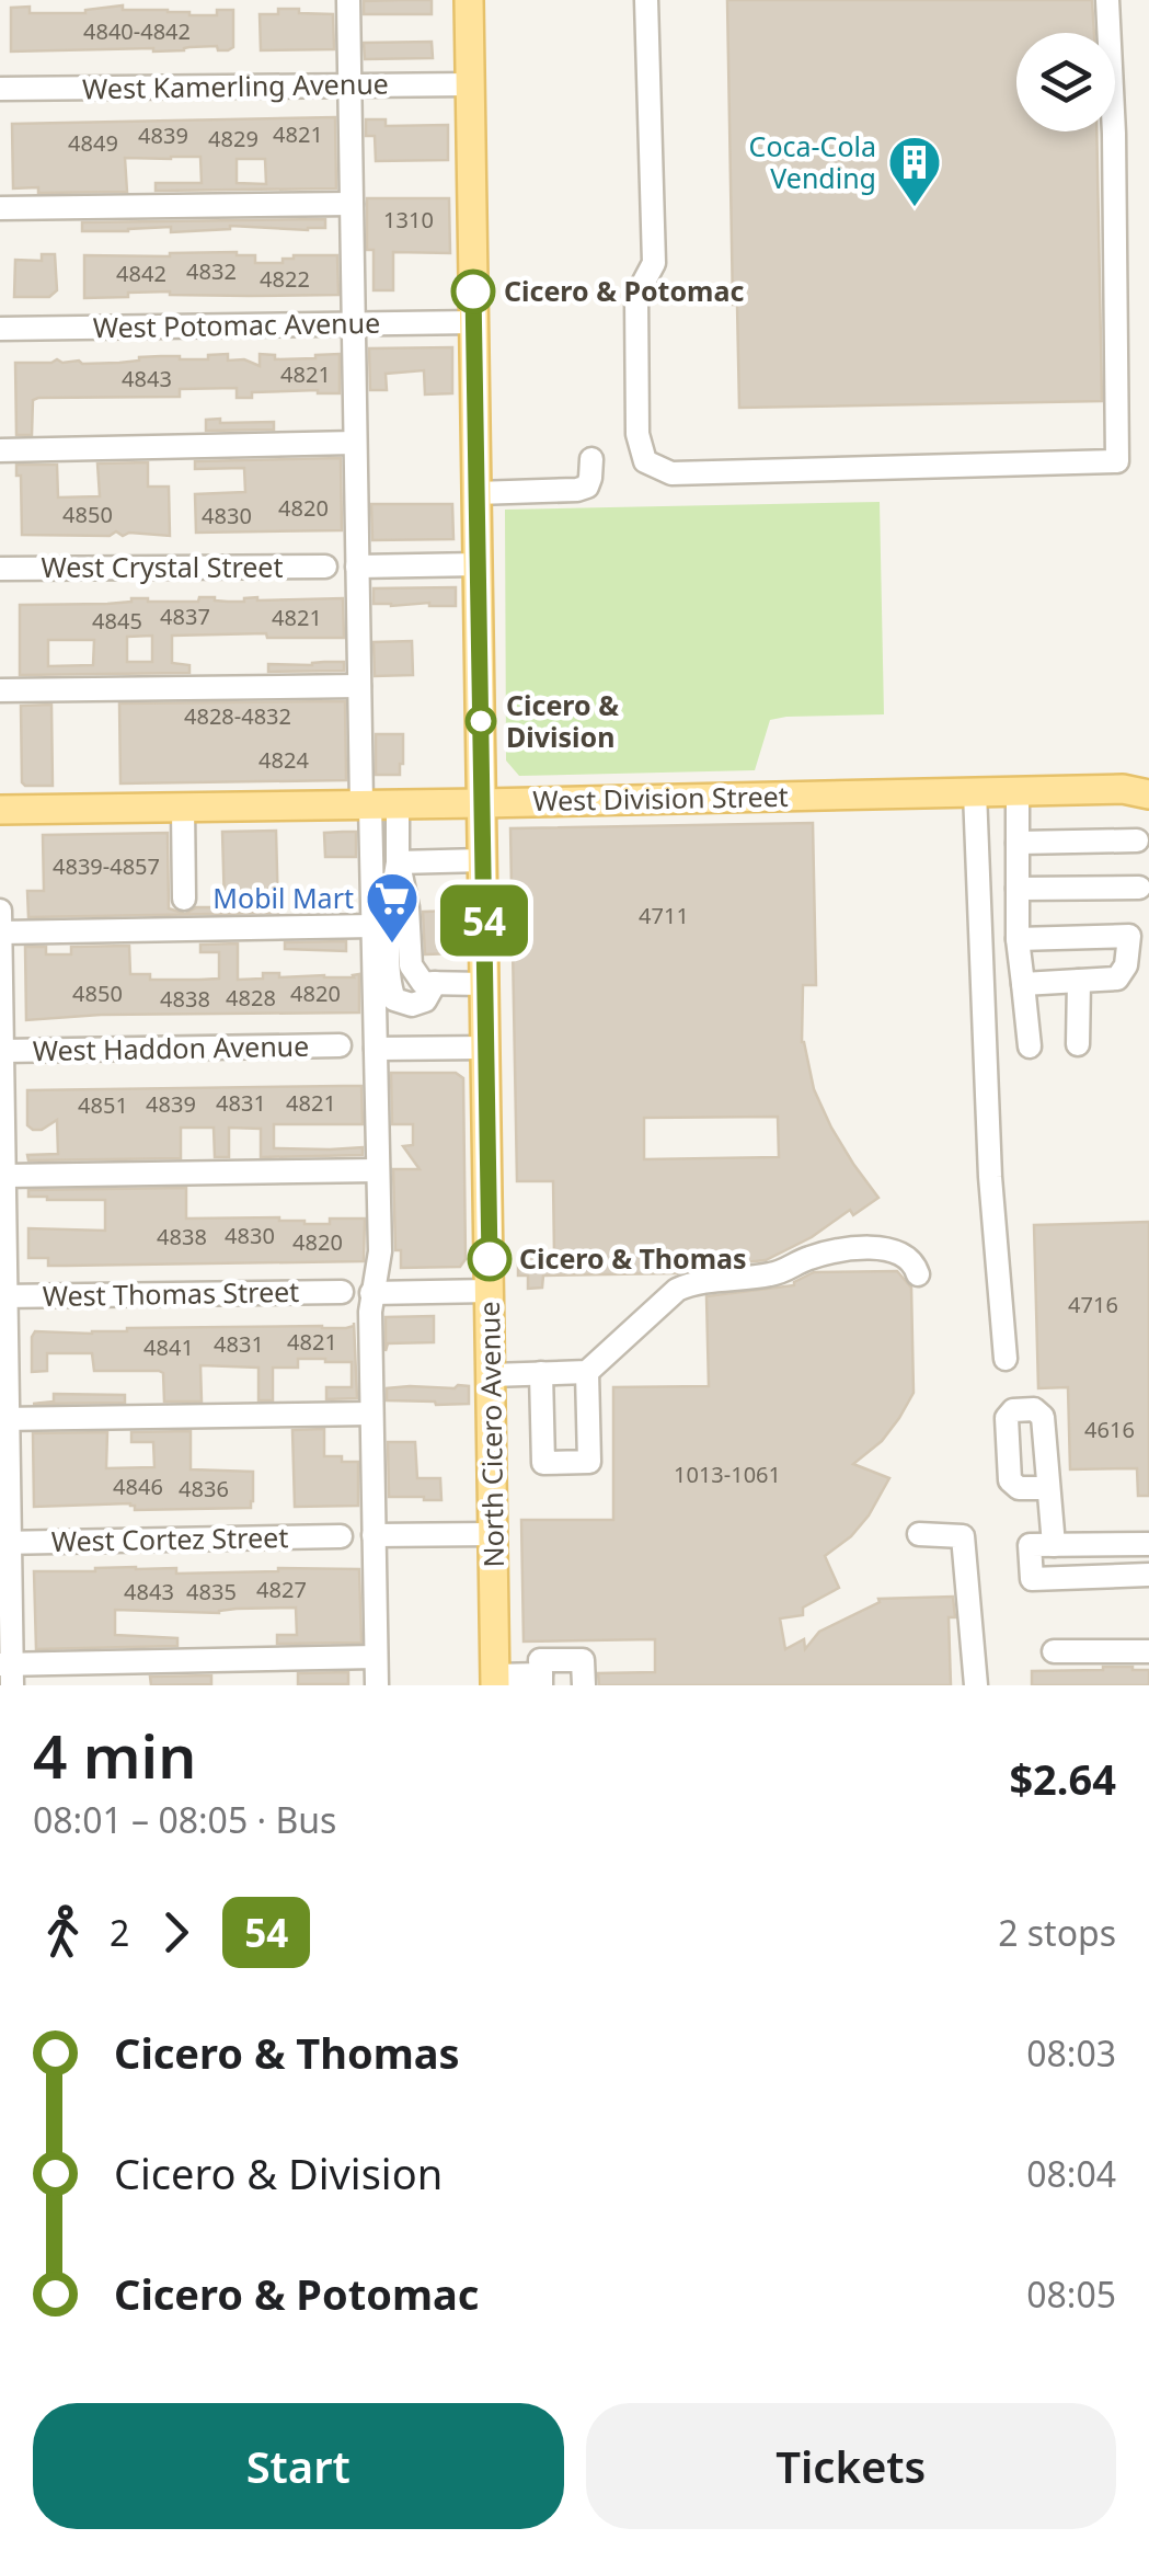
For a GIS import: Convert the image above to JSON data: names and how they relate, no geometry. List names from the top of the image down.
{
  "streets": {
    "main road": ["West Division Street", "North Cicero Avenue"],
    "street": [
      "West Kamerling Avenue",
      "West Potomac Avenue",
      "West Crystal Street",
      "West Haddon Avenue",
      "West Thomas Street",
      "West Cortez Street"
    ]
  },
  "crossings": [
    ["West Kamerling Avenue", "North Cicero Avenue"],
    ["West Potomac Avenue", "North Cicero Avenue"],
    ["West Division Street", "North Cicero Avenue"]
  ],
  "places": {
    "building": ["Coca-Cola Vending"],
    "other": ["Cicero & Potomac", "Cicero & Division", "Cicero & Thomas"],
    "supermarket": ["Mobil Mart"]
  },
  "lines": ["bus line 54"],
  "house_numbers": [
    "4840-4842",
    "4821",
    "4839",
    "4829",
    "4849",
    "1310",
    "4832",
    "4842",
    "4822",
    "4821",
    "4843",
    "4820",
    "4850",
    "4830",
    "4837",
    "4821",
    "4845",
    "4828-4832",
    "4824",
    "4839-4857",
    "4711",
    "4850",
    "4820",
    "4828",
    "4838",
    "4831",
    "4821",
    "4839",
    "4851",
    "4830",
    "4838",
    "4820",
    "4716",
    "4821",
    "4831",
    "4841",
    "4616",
    "1013-1061",
    "4846",
    "4836",
    "4827",
    "4843",
    "4835"
  ],
  "page": {
    "on_map": "54",
    "heading": ["4 min", "08:01 – 08:05 · Bus", "$2.64"],
    "legs": ["2", "54", "2 stops"],
    "list": [
      {
        "name": "Cicero & Thomas",
        "value": "08:03"
      },
      {
        "name": "Cicero & Division",
        "value": "08:04"
      },
      {
        "name": "Cicero & Potomac",
        "value": "08:05"
      }
    ],
    "buttons": ["Start", "Tickets"]
  }
}
